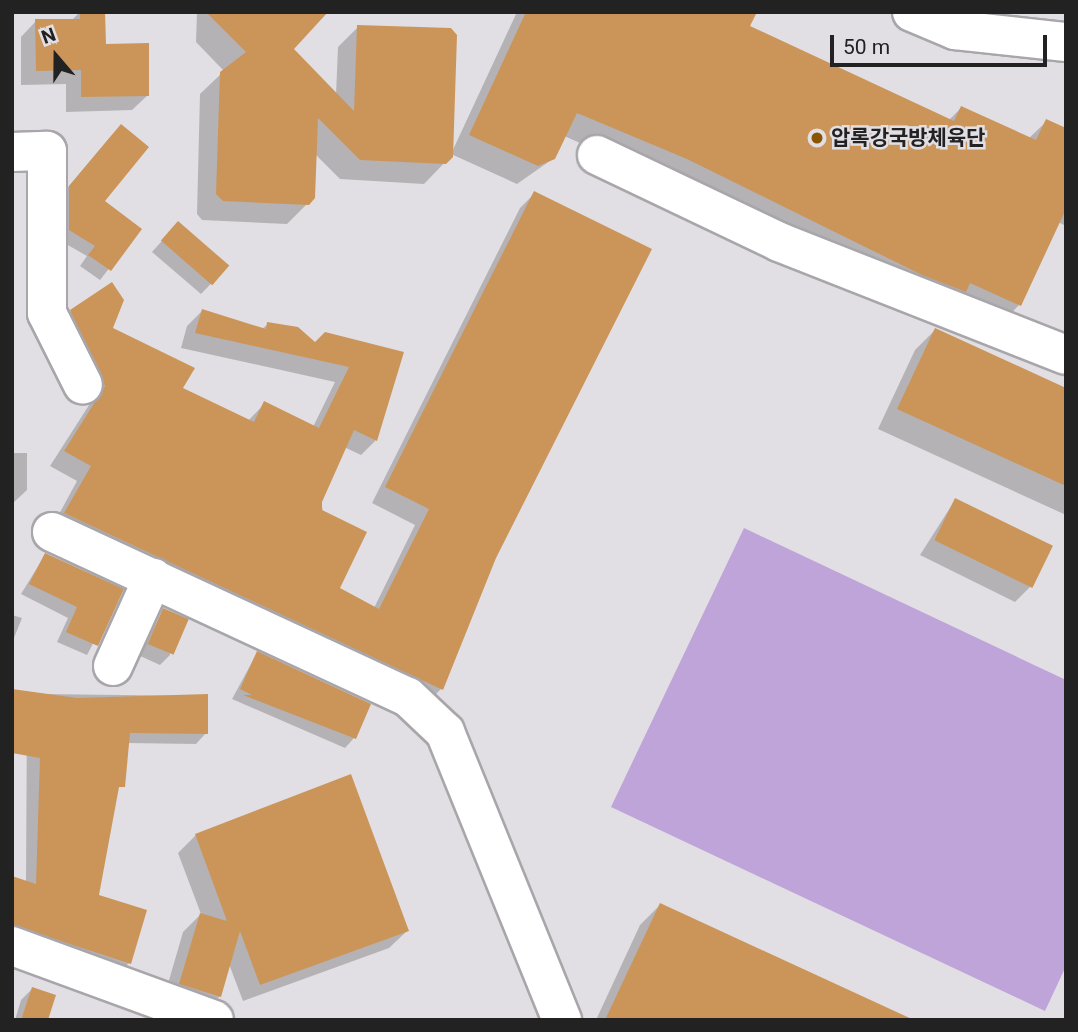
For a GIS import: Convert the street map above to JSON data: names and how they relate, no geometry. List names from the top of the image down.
{
  "places": ["압록강국방체육단"],
  "scale_bar": "50 m",
  "north": "top"
}
